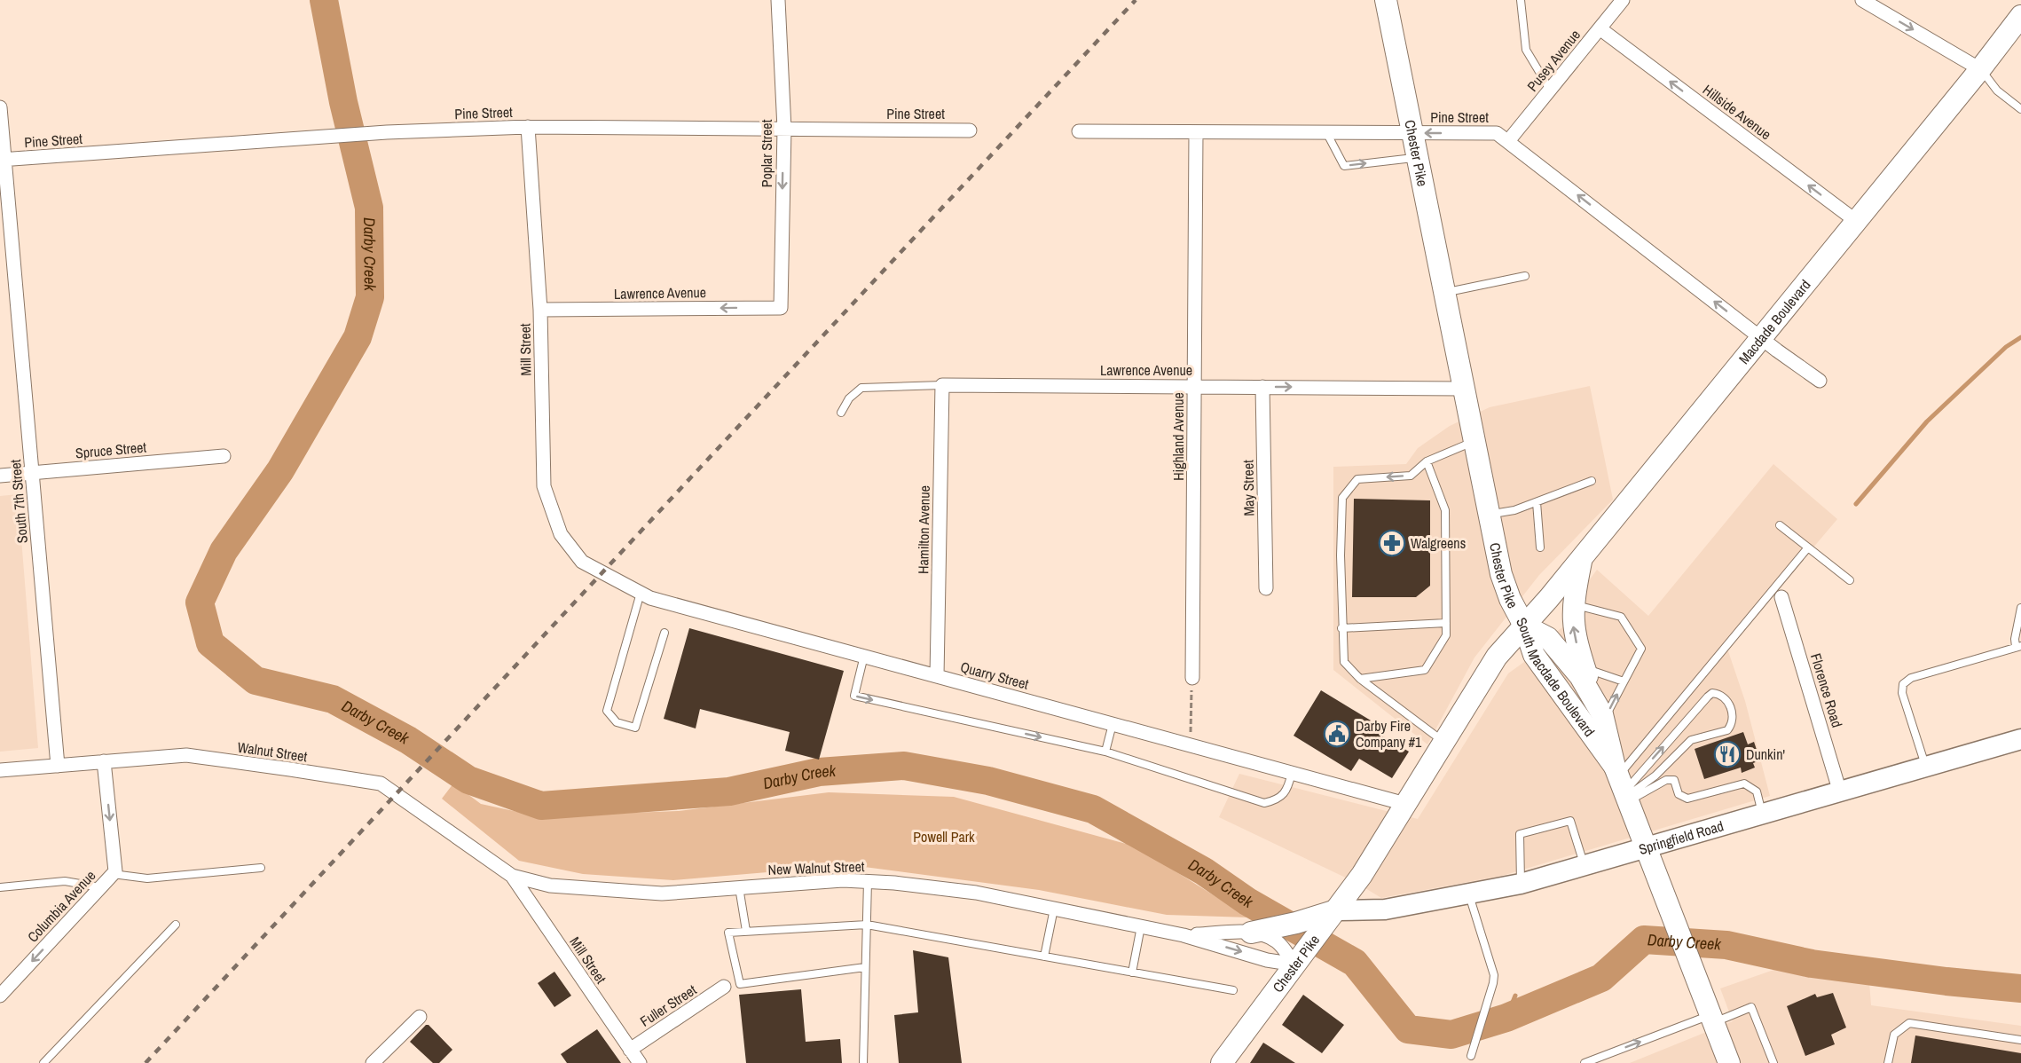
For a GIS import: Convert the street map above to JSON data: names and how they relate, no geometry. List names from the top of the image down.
{
  "streets": {
    "main road": [
      "Chester Pike",
      "Macdade Boulevard",
      "South Macdade Boulevard",
      "Springfield Road"
    ],
    "street": [
      "Pusey Avenue",
      "Hillside Avenue",
      "Pine Street",
      "Poplar Street",
      "Lawrence Avenue",
      "Mill Street",
      "Highland Avenue",
      "Spruce Street",
      "May Street",
      "South 7th Street",
      "Hamilton Avenue",
      "Quarry Street",
      "Florence Road",
      "Walnut Street",
      "New Walnut Street",
      "Columbia Avenue",
      "Fuller Street"
    ]
  },
  "crossings": [
    ["Pusey Avenue", "Hillside Avenue"],
    ["Pusey Avenue", "Pine Street"],
    ["Hillside Avenue", "Macdade Boulevard"],
    ["Pine Street", "Poplar Street"],
    ["Pine Street", "Chester Pike"],
    ["Pine Street", "Macdade Boulevard"],
    ["Pine Street", "Mill Street"],
    ["Pine Street", "Highland Avenue"],
    ["Pine Street", "South 7th Street"],
    ["Poplar Street", "Lawrence Avenue"],
    ["Chester Pike", "Lawrence Avenue"],
    ["Chester Pike", "Macdade Boulevard"],
    ["Chester Pike", "Quarry Street"],
    ["Chester Pike", "South Macdade Boulevard"],
    ["Chester Pike", "Springfield Road"],
    ["Chester Pike", "New Walnut Street"],
    ["Lawrence Avenue", "Mill Street"],
    ["Lawrence Avenue", "Highland Avenue"],
    ["Lawrence Avenue", "May Street"],
    ["Lawrence Avenue", "Hamilton Avenue"],
    ["Macdade Boulevard", "South Macdade Boulevard"],
    ["Mill Street", "Quarry Street"],
    ["Mill Street", "Walnut Street"],
    ["Mill Street", "New Walnut Street"],
    ["Mill Street", "Fuller Street"],
    ["Spruce Street", "South 7th Street"],
    ["South 7th Street", "Walnut Street"],
    ["Hamilton Avenue", "Quarry Street"],
    ["South Macdade Boulevard", "Springfield Road"],
    ["Florence Road", "Springfield Road"],
    ["Walnut Street", "New Walnut Street"],
    ["Walnut Street", "Columbia Avenue"]
  ],
  "one_way": ["Hillside Avenue", "Poplar Street", "Columbia Avenue"],
  "water": ["Darby Creek"],
  "parks": ["Powell Park"],
  "places": {
    "pharmacy": ["Walgreens"],
    "public building": ["Darby Fire Company #1"],
    "restaurant": ["Dunkin'"]
  }
}
